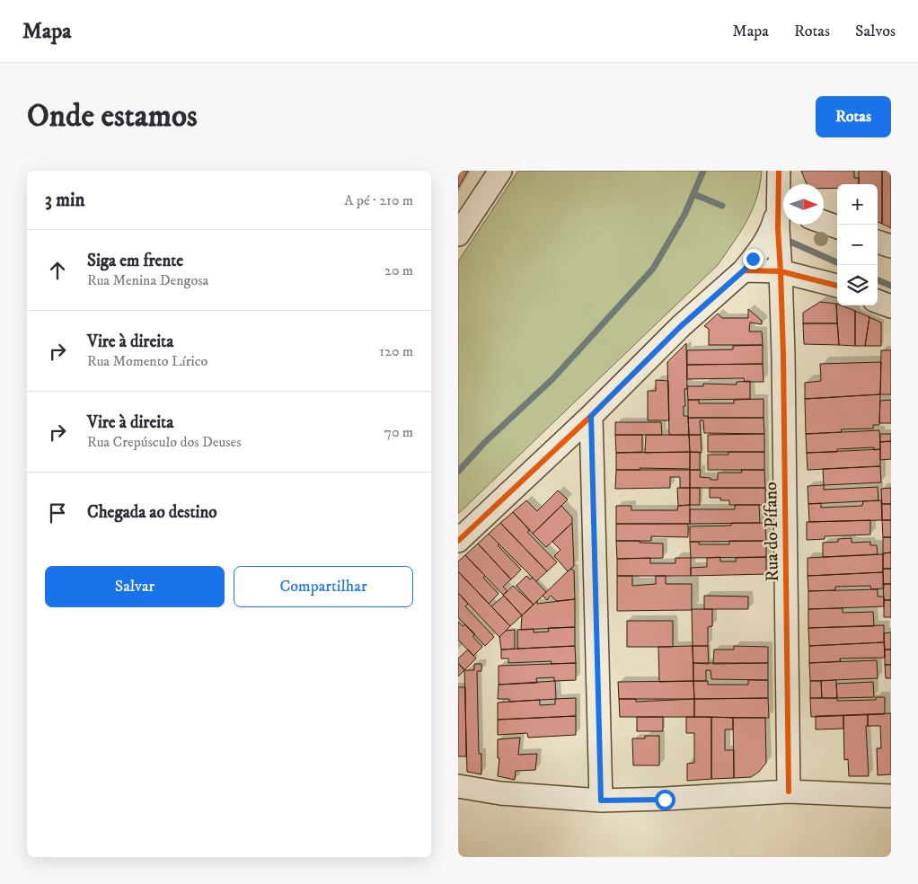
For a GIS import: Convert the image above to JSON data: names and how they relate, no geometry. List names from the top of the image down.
{
  "streets": {
    "street": ["Rua do Pífano"]
  },
  "north": "right",
  "page": {
    "header": "Mapa",
    "nav": ["Mapa", "Rotas", "Salvos"],
    "buttons": [
      "Rotas",
      ["Salvar", "Compartilhar"]
    ],
    "title": "Onde estamos",
    "heading": ["3 min", "A pé · 210 m"],
    "map_buttons": ["+", "−"],
    "list": [
      ["Siga em frente", "Rua Menina Dengosa", "20 m"],
      ["Vire à direita", "Rua Momento Lírico", "120 m"],
      ["Vire à direita", "Rua Crepúsculo dos Deuses", "70 m"],
      "Chegada ao destino"
    ]
  }
}
